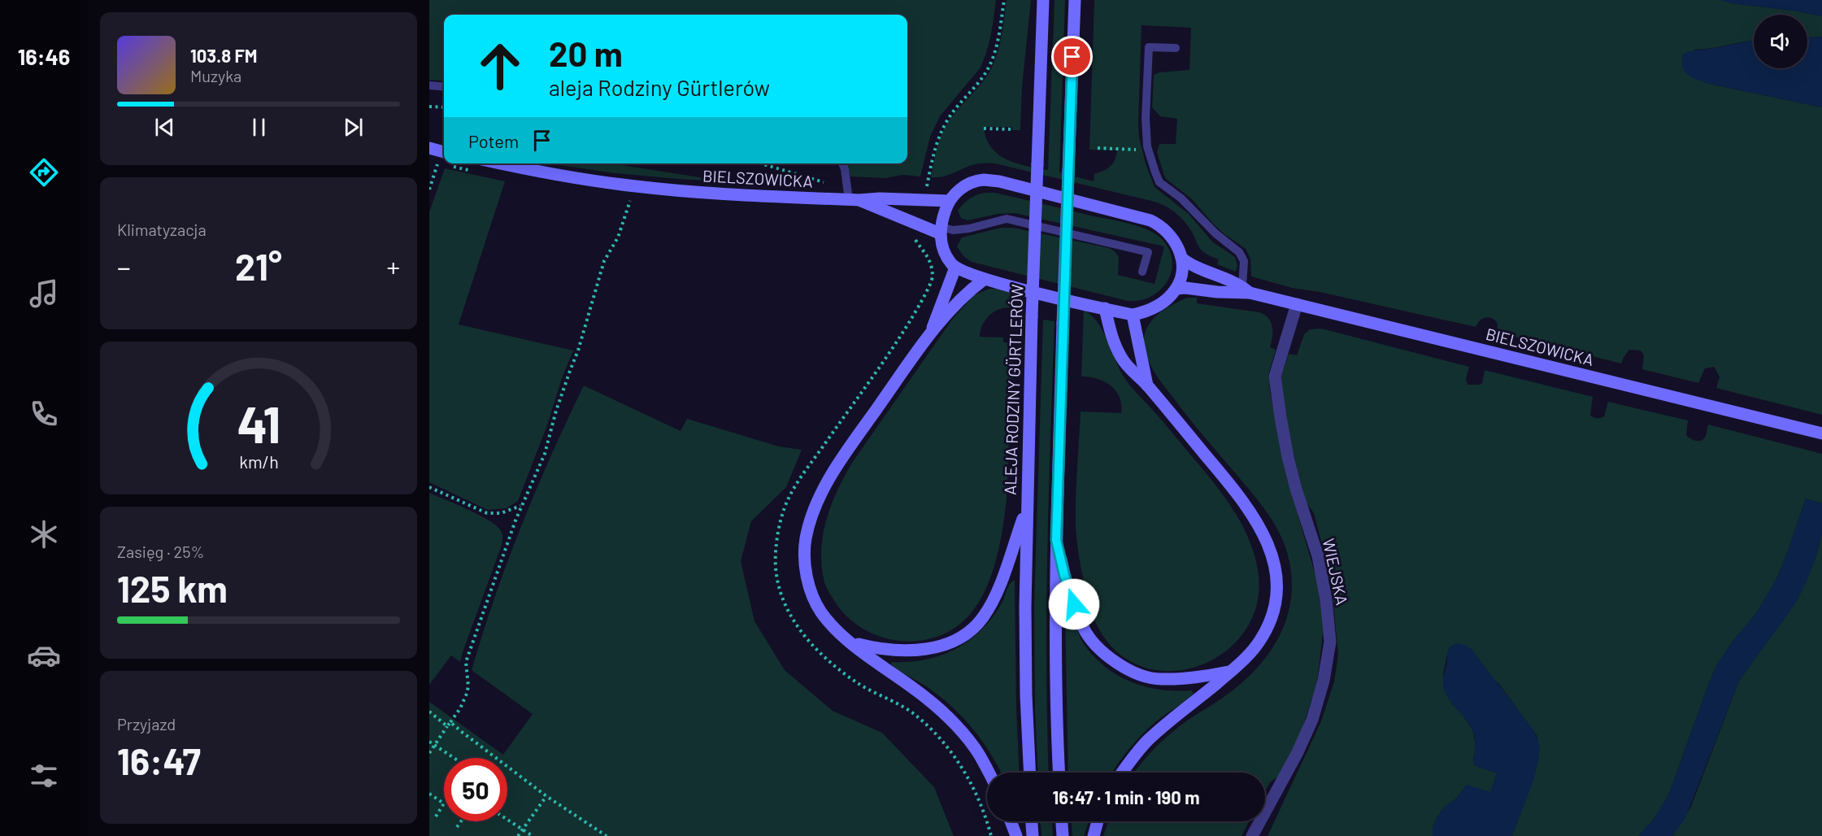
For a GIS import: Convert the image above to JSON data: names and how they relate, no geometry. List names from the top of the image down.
{
  "streets": {
    "main road": ["BIELSZOWICKA", "ALEJA RODZINY GÜRTLERÓW"],
    "street": ["WIEJSKA"]
  },
  "crossings": [
    ["BIELSZOWICKA", "WIEJSKA"]
  ],
  "page": {
    "tabs": "16:46",
    "turn": ["20 m", "aleja Rodziny Gürtlerów"],
    "song": ["103.8 FM", "Muzyka"],
    "then": "Potem",
    "tile": [
      "Klimatyzacja",
      ["Zasięg · 25%", "125 km"],
      ["Przyjazd", "16:47"]
    ],
    "heat": ["−", "21°", "+"],
    "limit": "50",
    "trip": "16:47 · 1 min · 190 m",
    "gauge": ["41", "km/h"]
  }
}
